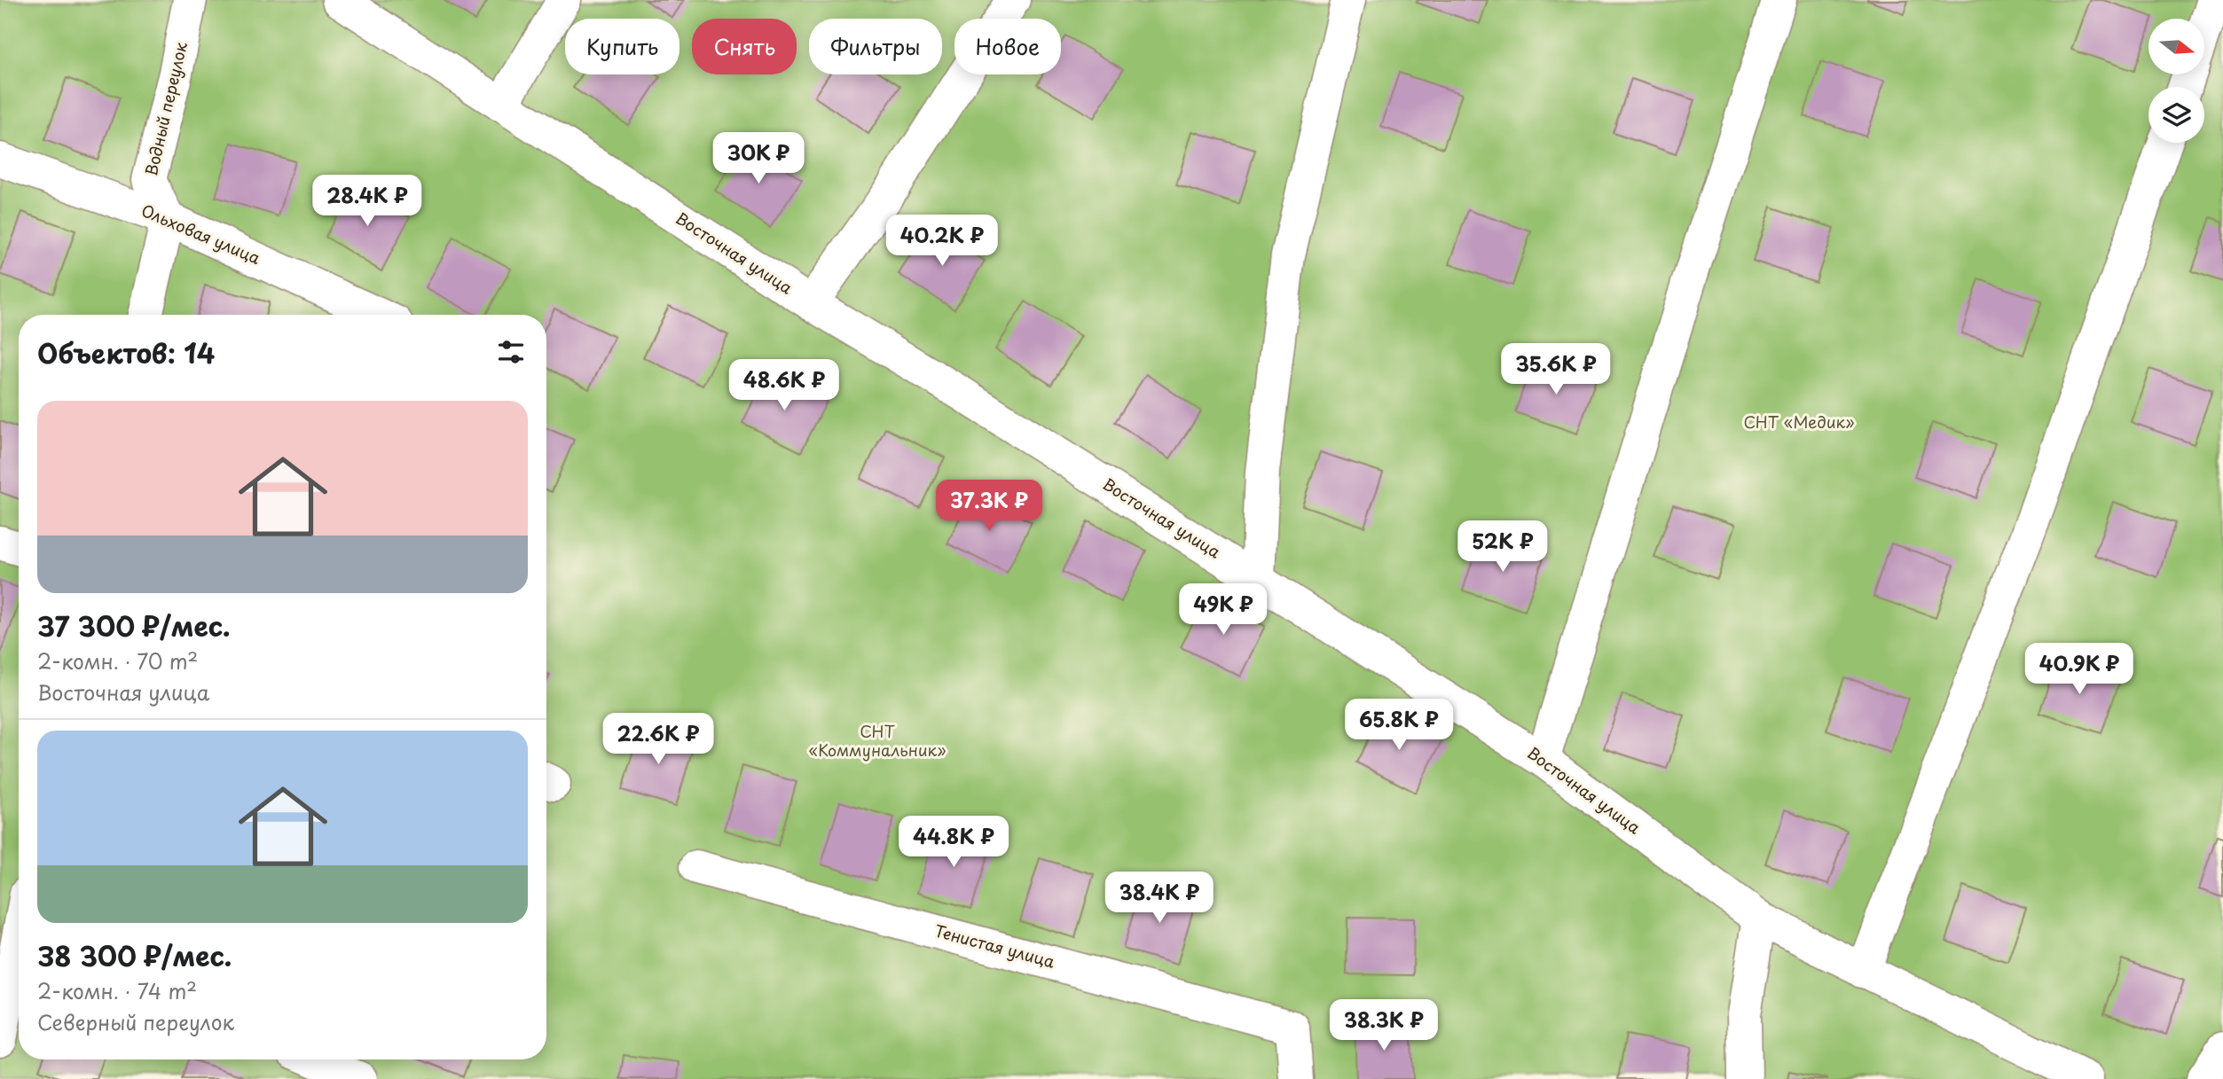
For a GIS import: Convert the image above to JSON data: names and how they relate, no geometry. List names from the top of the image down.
{
  "streets": {
    "street": [
      "Водный переулок",
      "Ольховая улица",
      "Восточная улица",
      "Тенистая улица"
    ]
  },
  "crossings": [
    ["Водный переулок", "Ольховая улица"]
  ],
  "parks": ["СНТ «Медик»", "СНТ «Коммунальник»"],
  "north": "right",
  "page": {
    "chip": [
      "Купить",
      "Снять",
      "Фильтры",
      "Новое"
    ],
    "price": [
      "30K ₽",
      "28.4K ₽",
      "40.2K ₽",
      "35.6K ₽",
      "48.6K ₽",
      "37.3K ₽",
      "52K ₽",
      "49K ₽",
      "40.9K ₽",
      "65.8K ₽",
      "22.6K ₽",
      "44.8K ₽",
      "38.4K ₽",
      "38.3K ₽"
    ],
    "heading": "Объектов: 14",
    "list": [
      {
        "name": "37 300 ₽/мес.",
        "note": "2-комн. · 70 m² · Восточная улица"
      },
      {
        "name": "38 300 ₽/мес.",
        "note": "2-комн. · 74 m² · Северный переулок"
      }
    ]
  }
}
